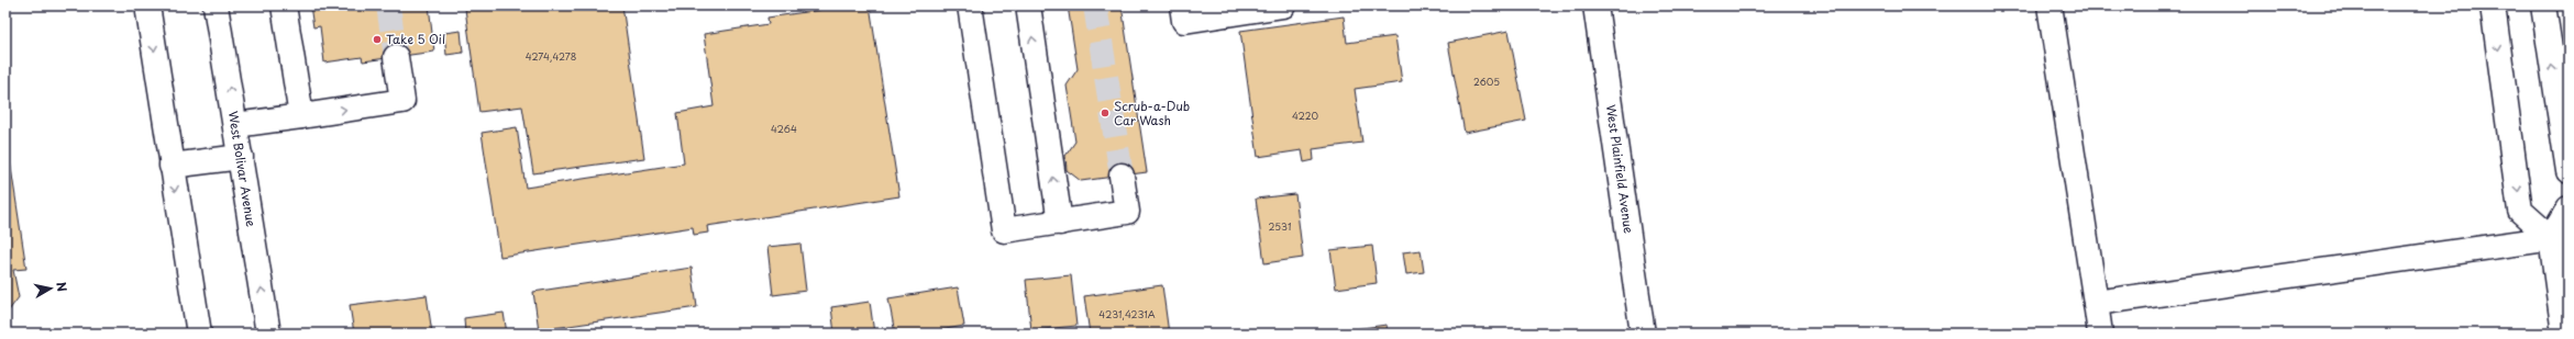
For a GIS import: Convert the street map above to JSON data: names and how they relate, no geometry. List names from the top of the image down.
{
  "streets": {
    "street": ["West Bolivar Avenue", "West Plainfield Avenue"]
  },
  "places": ["Take 5 Oil", "Scrub-a-Dub Car Wash"],
  "house_numbers": [
    "4274,4278",
    "2605",
    "4220",
    "4264",
    "2531",
    "4231,4231A"
  ],
  "north": "right"
}
